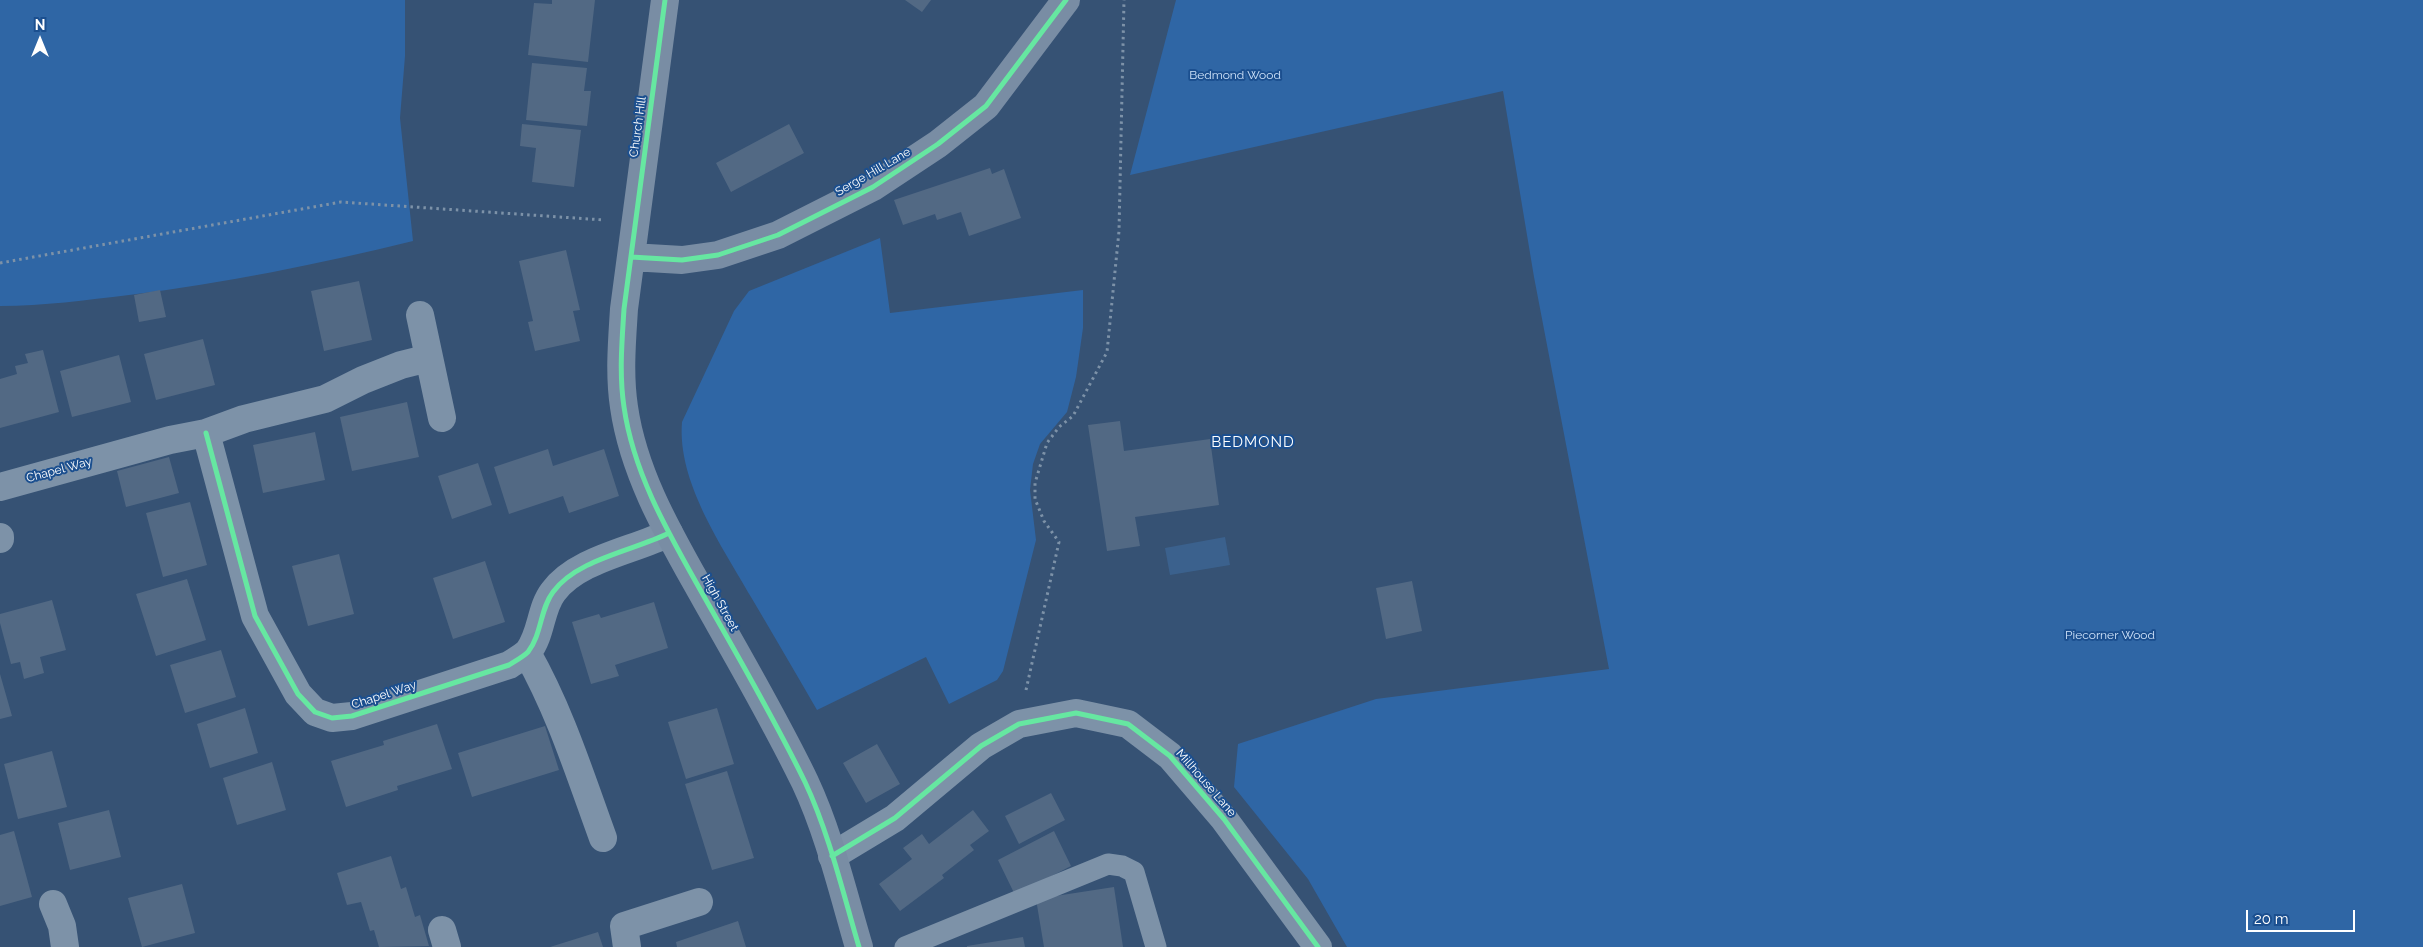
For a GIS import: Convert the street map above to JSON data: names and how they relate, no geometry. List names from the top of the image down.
{
  "streets": {
    "street": [
      "Church Hill",
      "Serge Hill Lane",
      "Chapel Way",
      "High Street",
      "Millhouse Lane"
    ]
  },
  "crossings": [
    ["Church Hill", "Serge Hill Lane"],
    ["Church Hill", "High Street"],
    ["Serge Hill Lane", "High Street"],
    ["High Street", "Millhouse Lane"]
  ],
  "districts": ["BEDMOND"],
  "parks": ["Bedmond Wood", "Piecorner Wood"],
  "scale_bar": "20 m",
  "north": "top"
}
